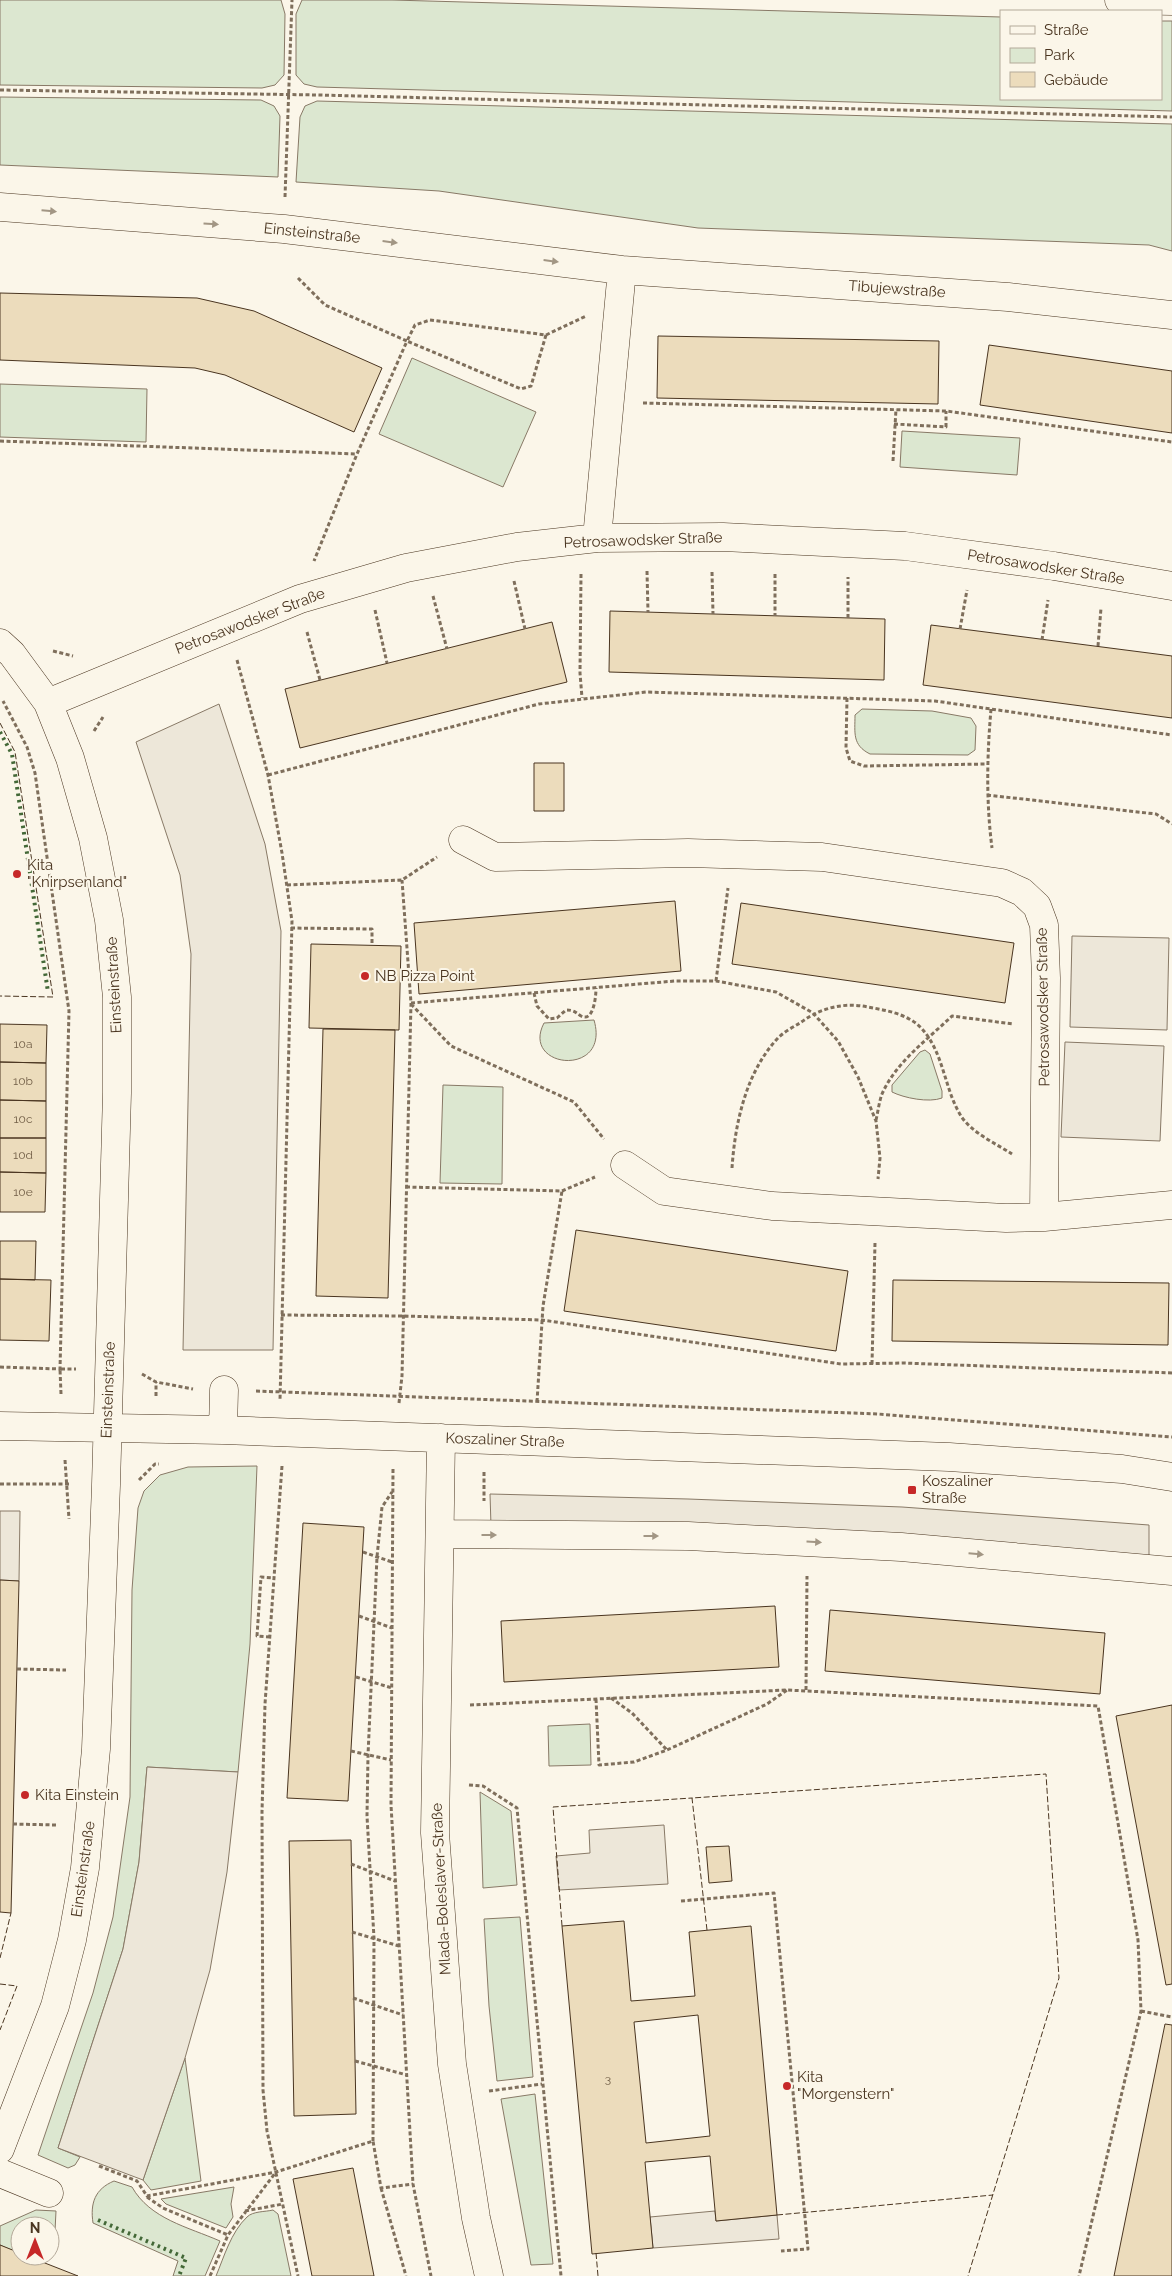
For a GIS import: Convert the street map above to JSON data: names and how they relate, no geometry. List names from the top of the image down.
{
  "streets": {
    "street": [
      "Einsteinstraße",
      "Tibujewstraße",
      "Petrosawodsker Straße",
      "Koszaliner Straße",
      "Mlada-Boleslaver-Straße"
    ]
  },
  "crossings": [
    ["Einsteinstraße", "Tibujewstraße"],
    ["Einsteinstraße", "Petrosawodsker Straße"],
    ["Einsteinstraße", "Koszaliner Straße"],
    ["Koszaliner Straße", "Mlada-Boleslaver-Straße"]
  ],
  "places": {
    "other": [
      "Kita \"Knirpsenland\"",
      "NB Pizza Point",
      "Kita Einstein",
      "Kita \"Morgenstern\""
    ],
    "transit": ["Koszaliner Straße"]
  },
  "house_numbers": [
    "10a",
    "10b",
    "10c",
    "10d",
    "10e",
    "3"
  ],
  "legend": ["Straße", "Park", "Gebäude"],
  "north": "top"
}
